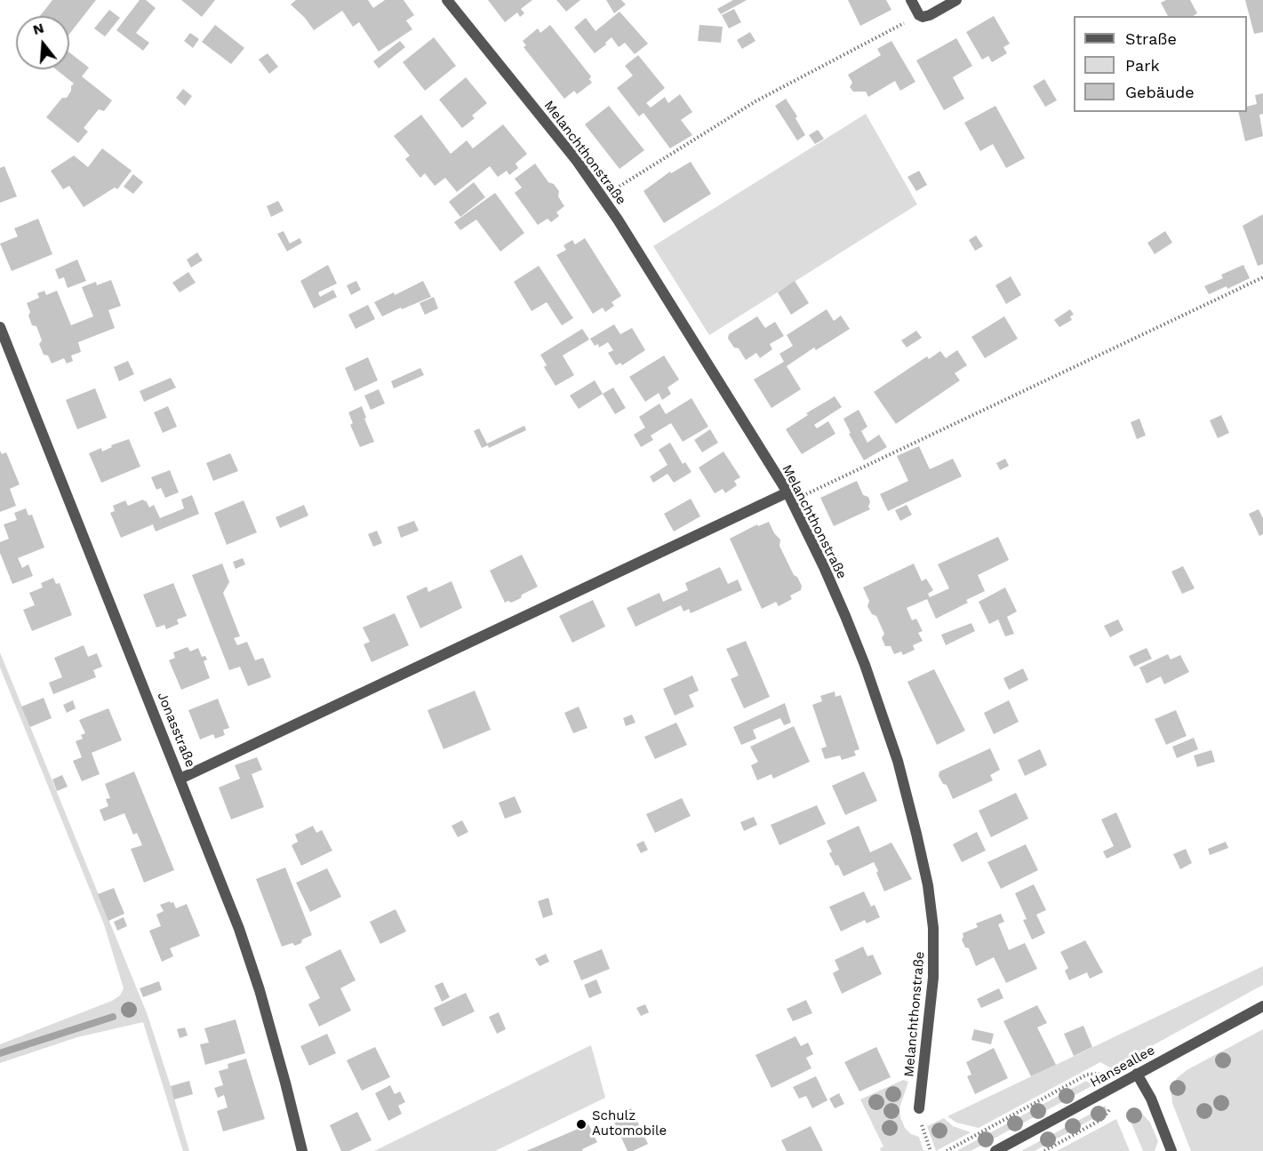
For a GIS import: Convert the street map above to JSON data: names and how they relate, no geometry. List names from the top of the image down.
{
  "streets": {
    "street": ["Melanchthonstraße", "Jonasstraße", "Hanseallee"]
  },
  "places": ["Schulz Automobile"],
  "legend": ["Straße", "Park", "Gebäude"],
  "north": "top"
}
